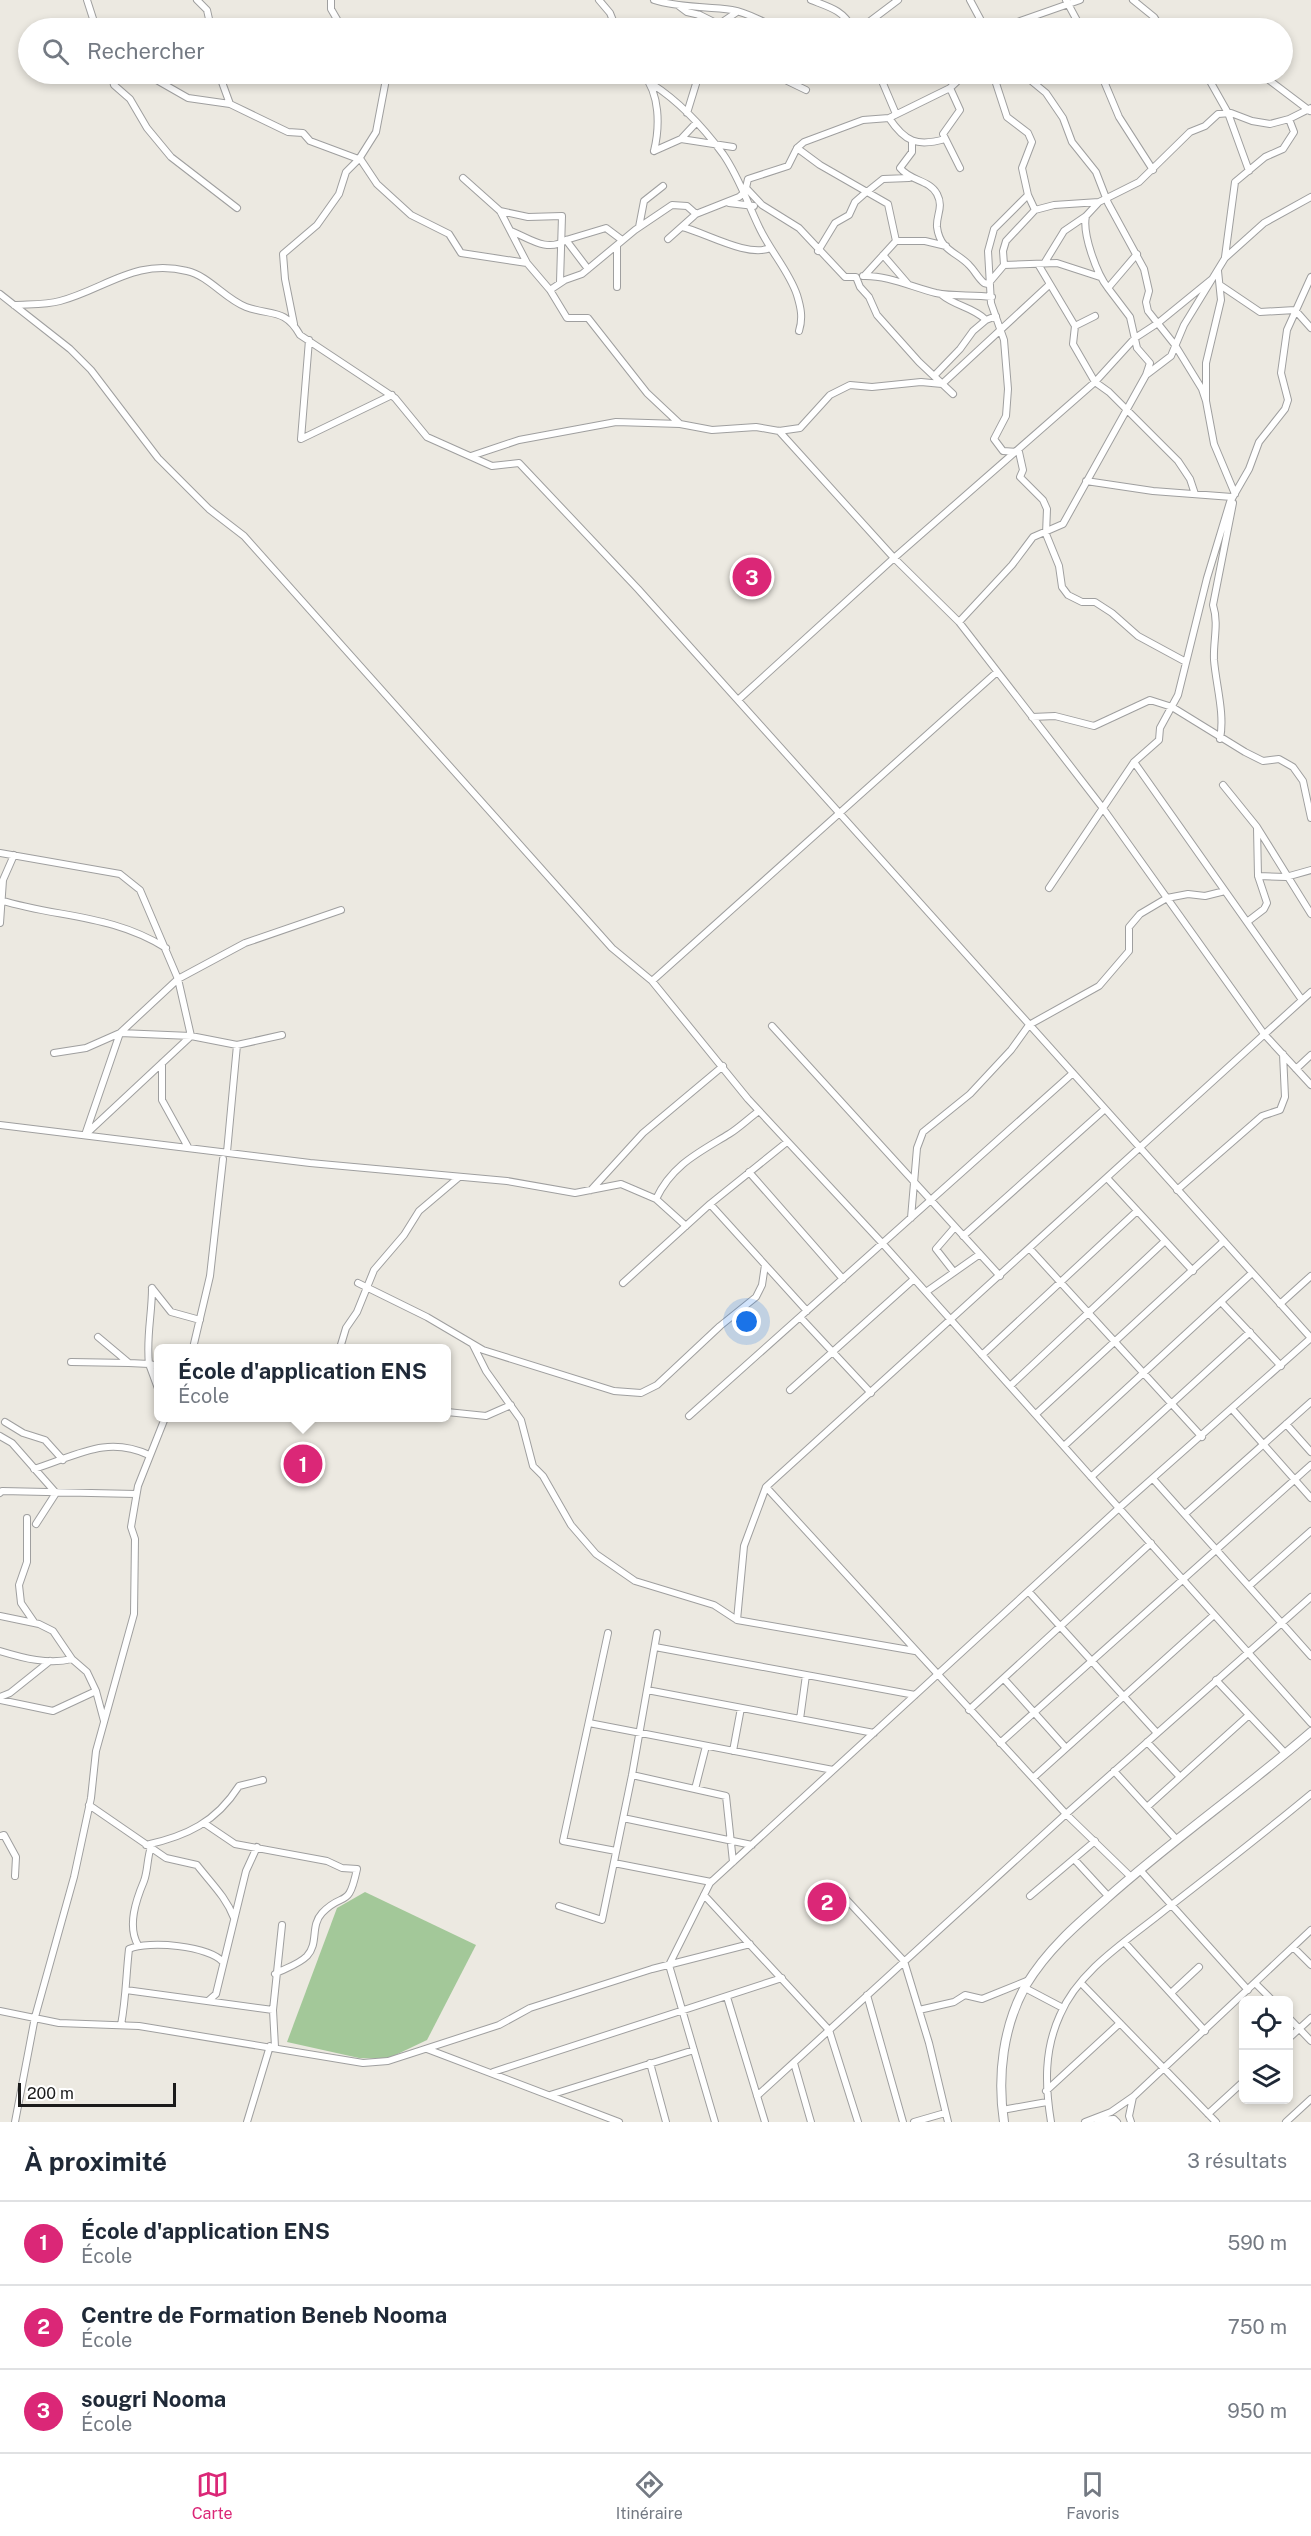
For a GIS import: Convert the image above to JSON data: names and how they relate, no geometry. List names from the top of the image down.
{
  "scale_bar": "200 m",
  "page": {
    "search": "Rechercher",
    "pins": ["3", "1", "2"],
    "popup": ["École d'application ENS", "École"],
    "scale": "200 m",
    "heading": ["À proximité", "3 résultats"],
    "list": [
      {
        "mark": "1",
        "name": "École d'application ENS",
        "note": "École",
        "value": "590 m"
      },
      {
        "mark": "2",
        "name": "Centre de Formation Beneb Nooma",
        "note": "École",
        "value": "750 m"
      },
      {
        "mark": "3",
        "name": "sougri Nooma",
        "note": "École",
        "value": "950 m"
      }
    ],
    "nav": ["Carte", "Itinéraire", "Favoris"]
  }
}
